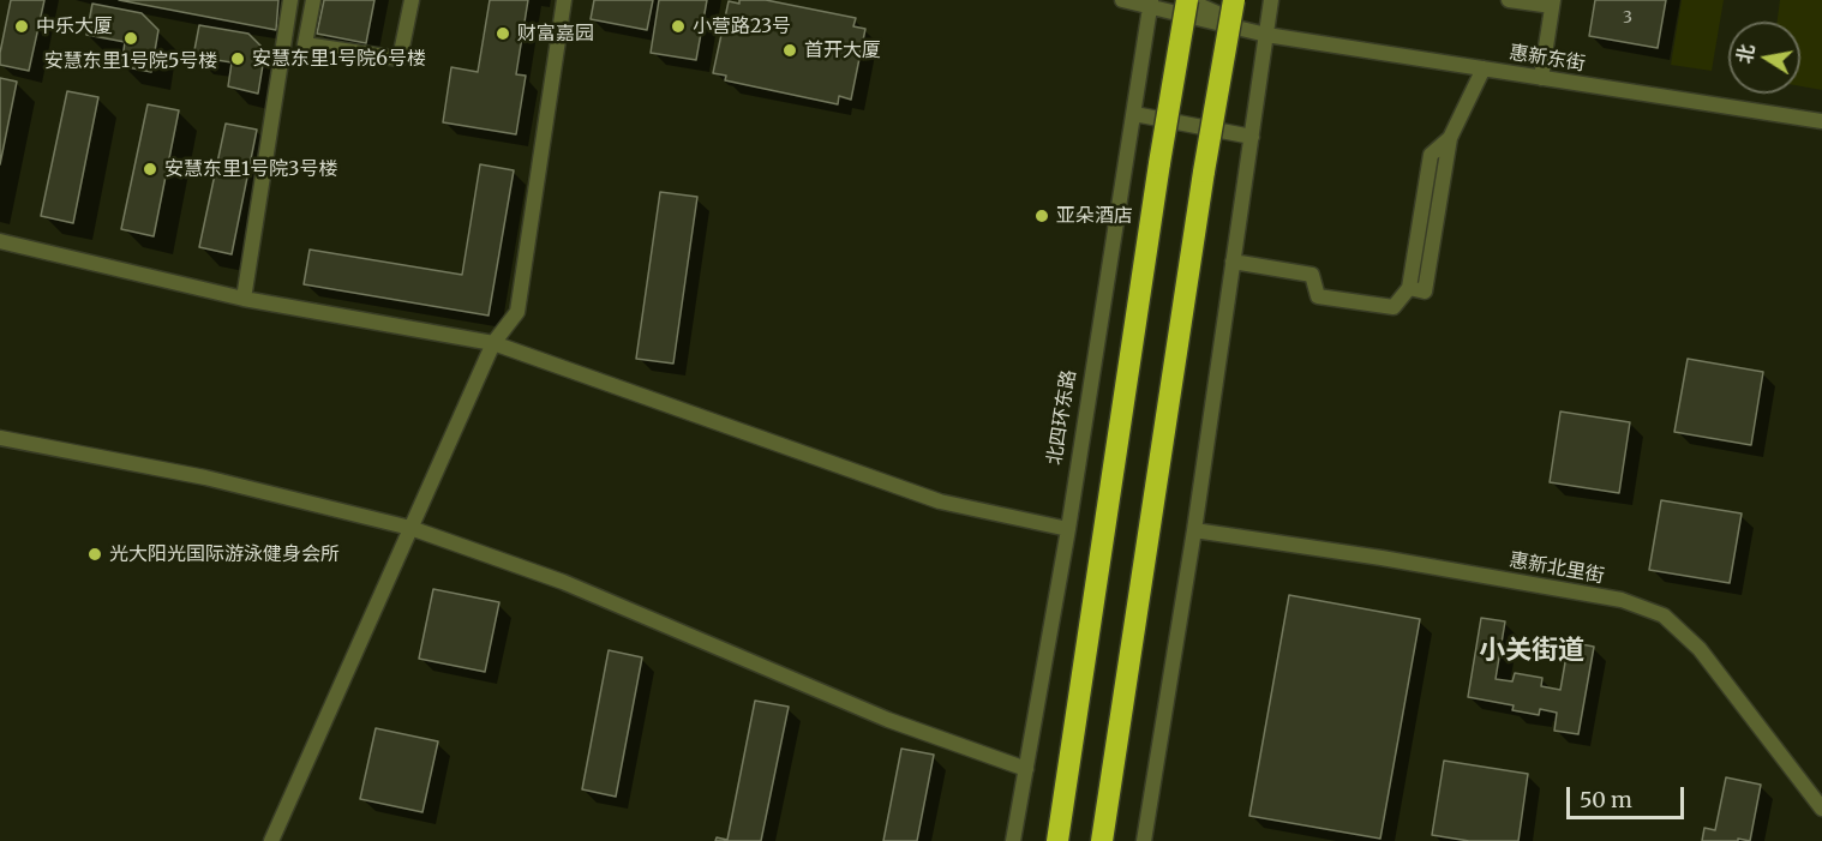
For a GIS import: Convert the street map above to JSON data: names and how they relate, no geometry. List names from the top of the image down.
{
  "streets": {
    "street": ["惠新东街", "北四环东路", "惠新北里街"]
  },
  "districts": ["小关街道"],
  "places": [
    "中乐大厦",
    "小营路23号",
    "财富嘉园",
    "安慧东里1号院5号楼",
    "首开大厦",
    "安慧东里1号院6号楼",
    "安慧东里1号院3号楼",
    "亚朵酒店",
    "光大阳光国际游泳健身会所"
  ],
  "house_numbers": ["3"],
  "scale_bar": "50 m",
  "north": "left"
}
